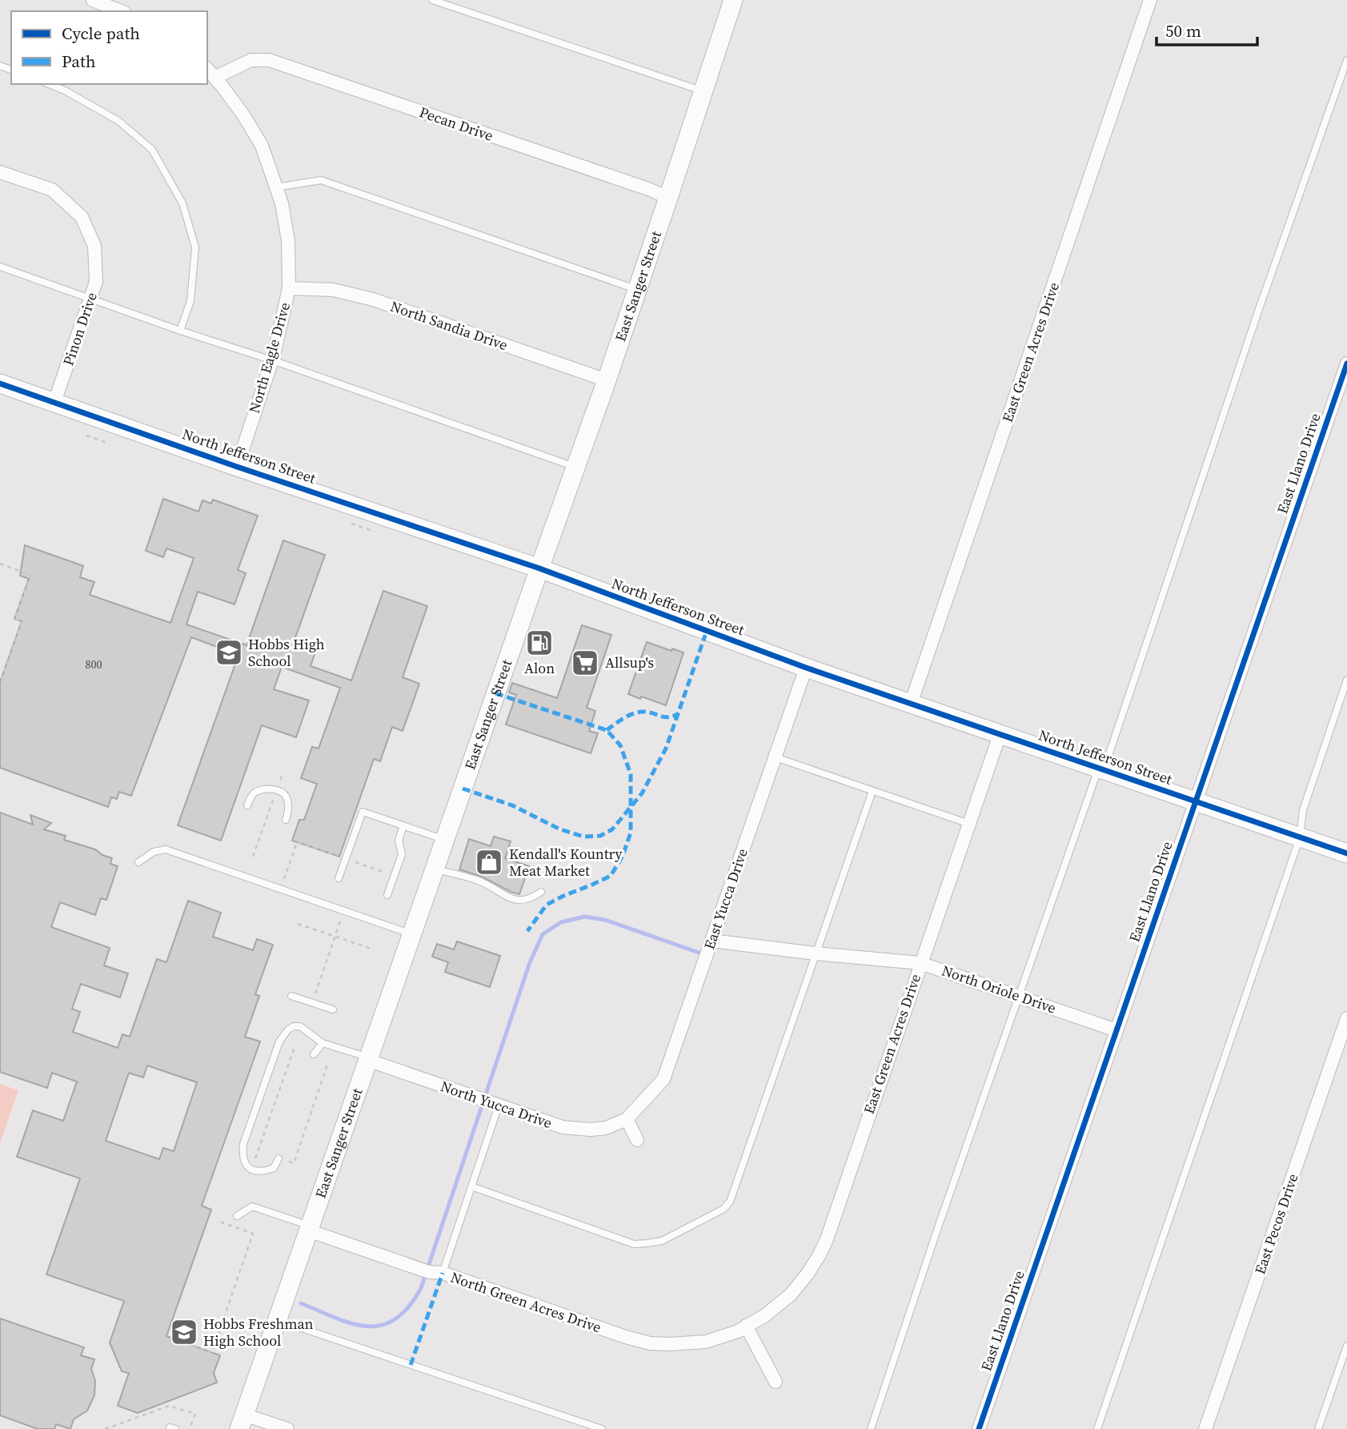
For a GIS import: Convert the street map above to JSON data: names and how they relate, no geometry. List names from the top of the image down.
{
  "streets": {
    "main road": ["East Sanger Street", "North Jefferson Street"],
    "street": [
      "Pecan Drive",
      "North Sandia Drive",
      "Pinon Drive",
      "East Green Acres Drive",
      "North Eagle Drive",
      "East Llano Drive",
      "East Yucca Drive",
      "North Oriole Drive",
      "North Yucca Drive",
      "East Pecos Drive",
      "North Green Acres Drive"
    ]
  },
  "crossings": [
    ["Pecan Drive", "East Sanger Street"],
    ["Pecan Drive", "North Eagle Drive"],
    ["East Sanger Street", "North Sandia Drive"],
    ["East Sanger Street", "North Jefferson Street"],
    ["East Sanger Street", "North Yucca Drive"],
    ["East Sanger Street", "North Green Acres Drive"],
    ["North Sandia Drive", "North Eagle Drive"],
    ["Pinon Drive", "North Jefferson Street"],
    ["East Green Acres Drive", "North Jefferson Street"],
    ["East Green Acres Drive", "North Oriole Drive"],
    ["East Green Acres Drive", "North Green Acres Drive"],
    ["North Eagle Drive", "North Jefferson Street"],
    ["North Jefferson Street", "East Llano Drive"],
    ["North Jefferson Street", "East Yucca Drive"],
    ["East Llano Drive", "North Oriole Drive"],
    ["East Yucca Drive", "North Oriole Drive"],
    ["East Yucca Drive", "North Yucca Drive"]
  ],
  "places": {
    "fuel station": ["Alon"],
    "school or university": ["Hobbs High School", "Hobbs Freshman High School"],
    "supermarket": ["Allsup's"],
    "shop": ["Kendall's Kountry Meat Market"]
  },
  "house_numbers": ["800"],
  "legend": ["Cycle path", "Path"],
  "scale_bar": "50 m"
}
